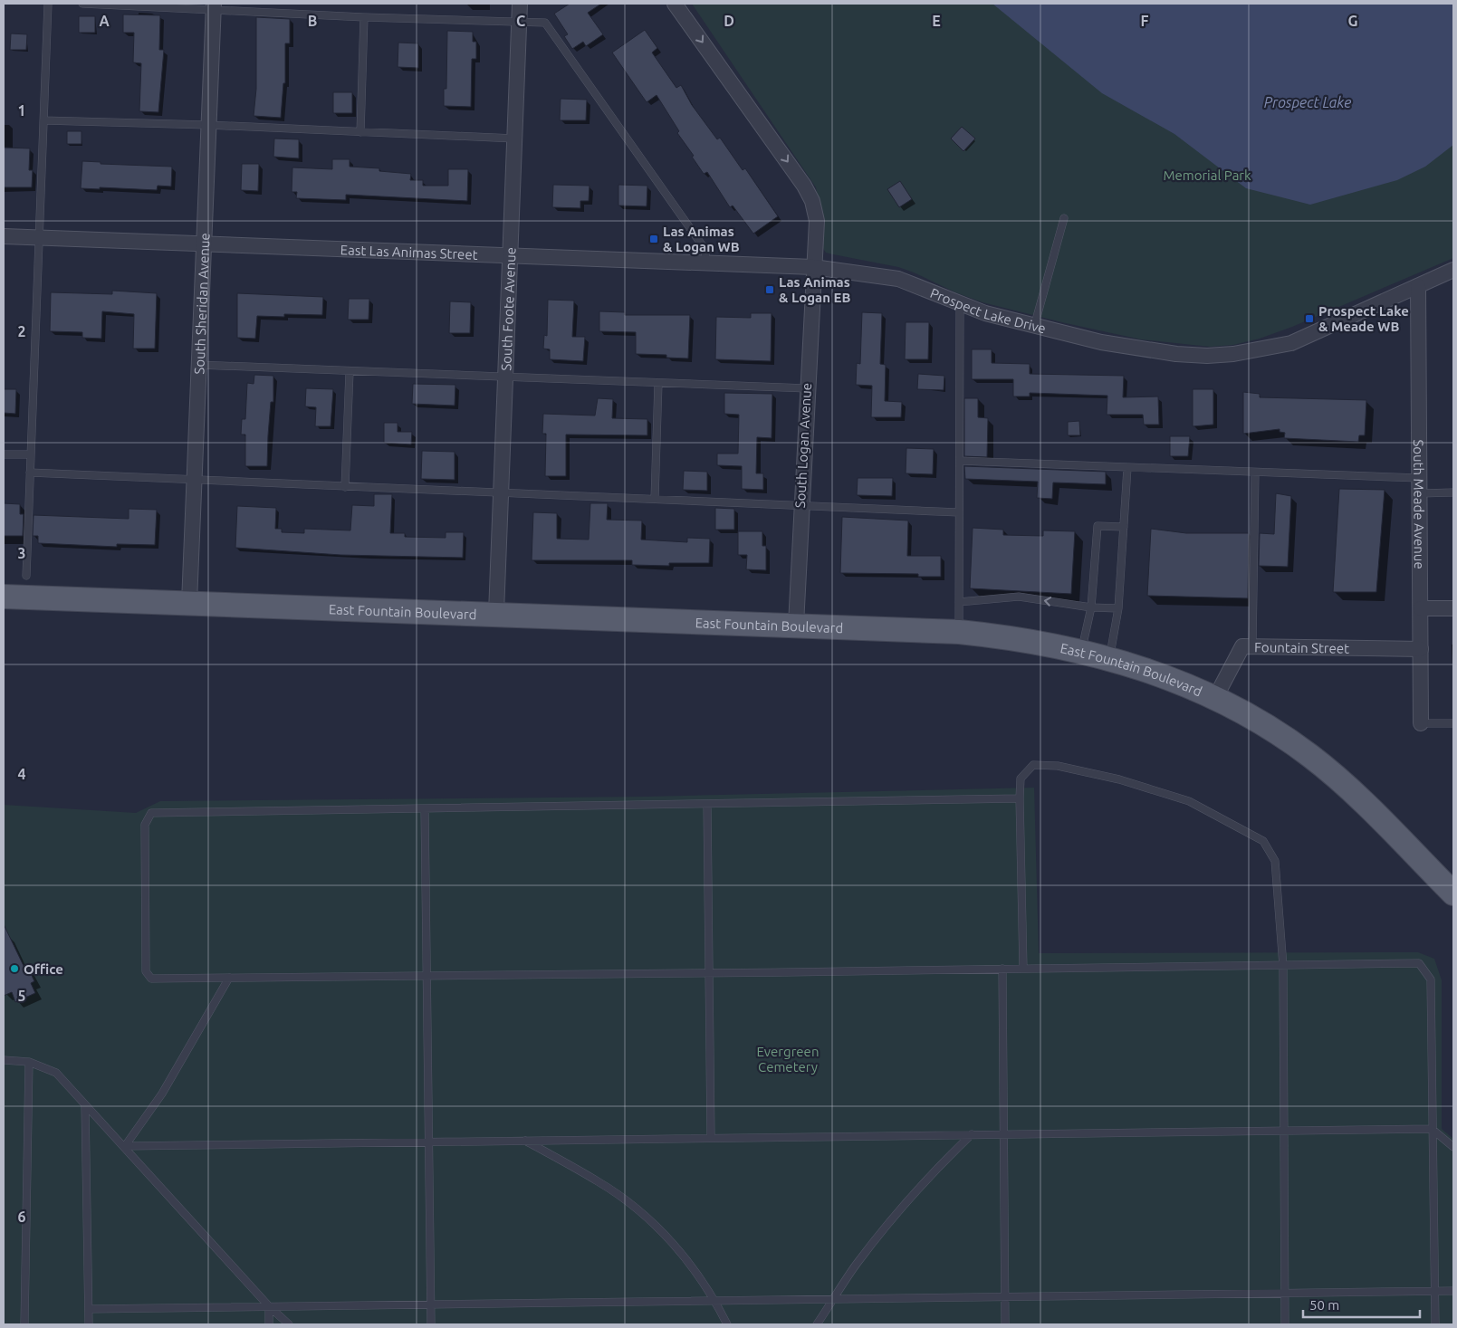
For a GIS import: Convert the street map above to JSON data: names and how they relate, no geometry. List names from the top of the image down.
{
  "streets": {
    "main road": ["East Fountain Boulevard"],
    "street": [
      "East Las Animas Street",
      "South Sheridan Avenue",
      "South Foote Avenue",
      "Prospect Lake Drive",
      "South Logan Avenue",
      "South Meade Avenue",
      "Fountain Street"
    ]
  },
  "crossings": [
    ["East Las Animas Street", "South Sheridan Avenue"],
    ["East Las Animas Street", "South Foote Avenue"],
    ["East Las Animas Street", "Prospect Lake Drive"],
    ["East Las Animas Street", "South Logan Avenue"],
    ["South Sheridan Avenue", "East Fountain Boulevard"],
    ["South Foote Avenue", "East Fountain Boulevard"],
    ["Prospect Lake Drive", "South Logan Avenue"],
    ["Prospect Lake Drive", "South Meade Avenue"],
    ["South Logan Avenue", "East Fountain Boulevard"],
    ["South Meade Avenue", "Fountain Street"],
    ["East Fountain Boulevard", "Fountain Street"]
  ],
  "water": ["Prospect Lake"],
  "parks": ["Memorial Park", "Evergreen Cemetery"],
  "places": {
    "transit": ["Las Animas & Logan WB", "Las Animas & Logan EB", "Prospect Lake & Meade WB"],
    "other": ["Office"]
  },
  "scale_bar": "50 m",
  "grid": {
    "columns": [
      "A",
      "B",
      "C",
      "D",
      "E",
      "F",
      "G"
    ],
    "rows": [
      "1",
      "2",
      "3",
      "4",
      "5",
      "6"
    ]
  }
}
